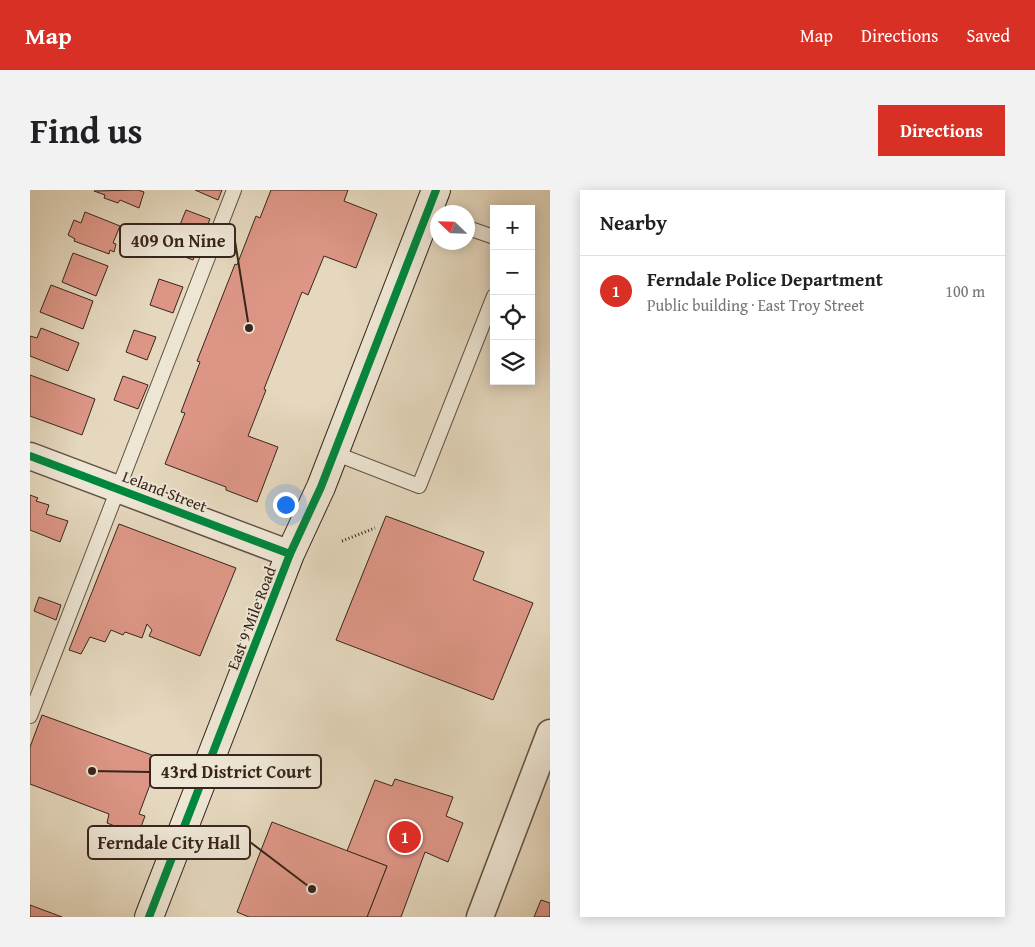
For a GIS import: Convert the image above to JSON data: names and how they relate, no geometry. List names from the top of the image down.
{
  "streets": {
    "main road": ["East 9 Mile Road"],
    "street": ["Leland Street"]
  },
  "crossings": [
    ["Leland Street", "East 9 Mile Road"]
  ],
  "places": ["409 On Nine", "43rd District Court", "Ferndale City Hall"],
  "north": "top left",
  "page": {
    "header": "Map",
    "nav": ["Map", "Directions", "Saved"],
    "title": "Find us",
    "buttons": "Directions",
    "heading": "Nearby",
    "map_buttons": ["+", "−"],
    "list": [
      {
        "mark": "1",
        "name": "Ferndale Police Department",
        "note": "Public building · East Troy Street",
        "value": "100 m"
      }
    ],
    "pins": "1"
  }
}
